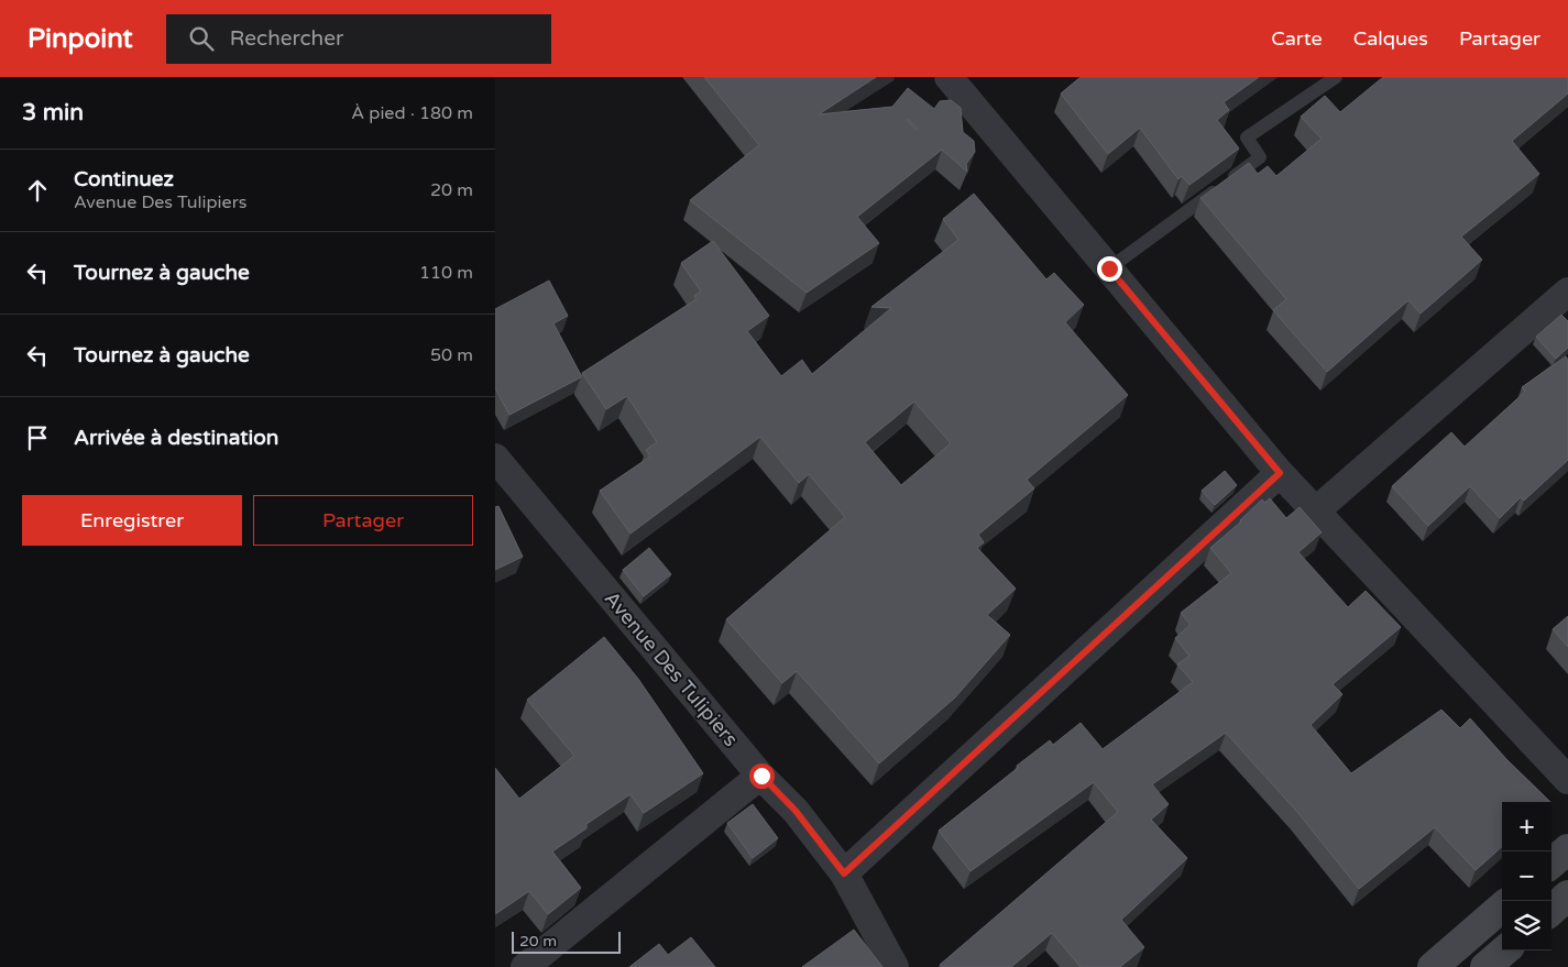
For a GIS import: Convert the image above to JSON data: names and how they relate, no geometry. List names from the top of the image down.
{
  "streets": {
    "street": ["Avenue Des Tulipiers"]
  },
  "scale_bar": "20 m",
  "page": {
    "header": "Pinpoint",
    "search": "Rechercher",
    "nav": ["Carte", "Calques", "Partager"],
    "heading": ["3 min", "À pied · 180 m"],
    "list": [
      ["Continuez", "Avenue Des Tulipiers", "20 m"],
      ["Tournez à gauche", "110 m"],
      ["Tournez à gauche", "50 m"],
      "Arrivée à destination"
    ],
    "buttons": ["Enregistrer", "Partager"],
    "map_buttons": ["+", "−"],
    "scale": "20 m"
  }
}
